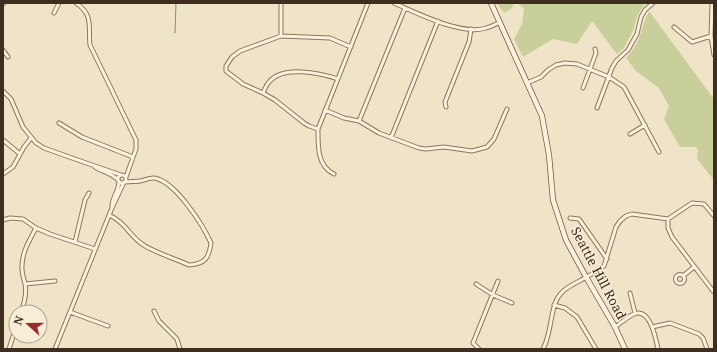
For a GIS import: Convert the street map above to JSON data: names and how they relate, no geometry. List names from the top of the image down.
{
  "streets": {
    "main road": ["Seattle Hill Road"]
  },
  "north": "left"
}
